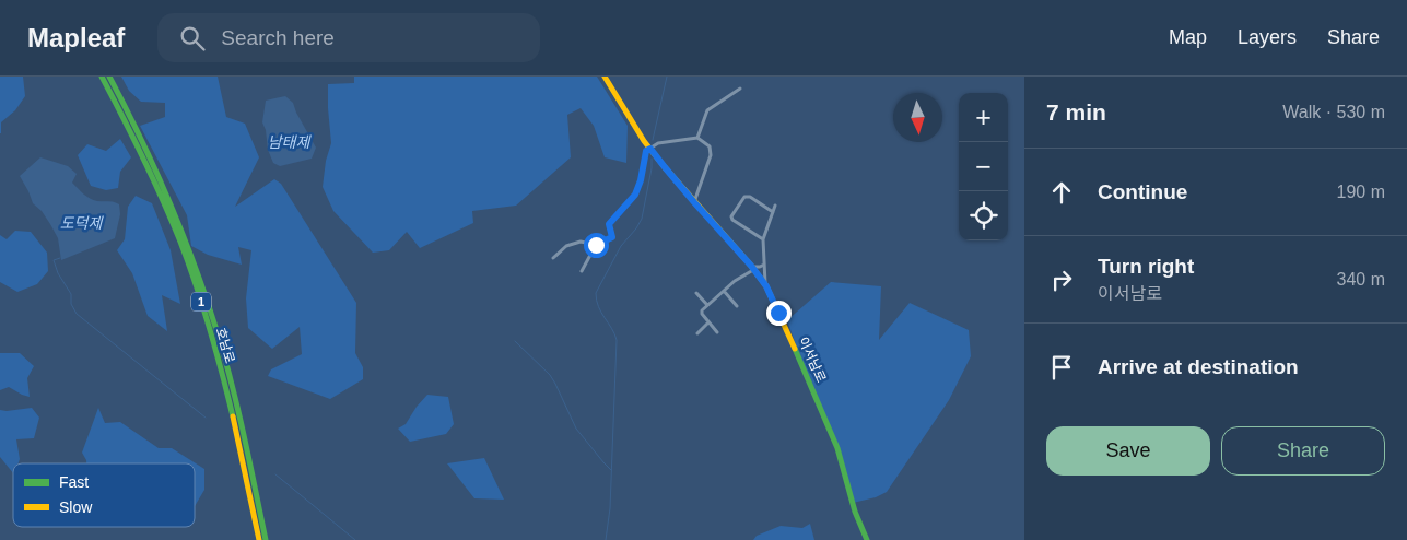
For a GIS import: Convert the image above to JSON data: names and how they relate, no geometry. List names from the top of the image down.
{
  "streets": {
    "main road": ["1", "호남로", "이서남로"]
  },
  "water": ["남태제", "도덕제"],
  "legend": ["Fast", "Slow"],
  "north": "bottom",
  "page": {
    "header": "Mapleaf",
    "search": "Search here",
    "nav": ["Map", "Layers", "Share"],
    "heading": ["7 min", "Walk · 530 m"],
    "map_buttons": ["+", "−"],
    "list": [
      ["Continue", "190 m"],
      ["Turn right", "이서남로", "340 m"],
      "Arrive at destination"
    ],
    "buttons": ["Save", "Share"]
  }
}
